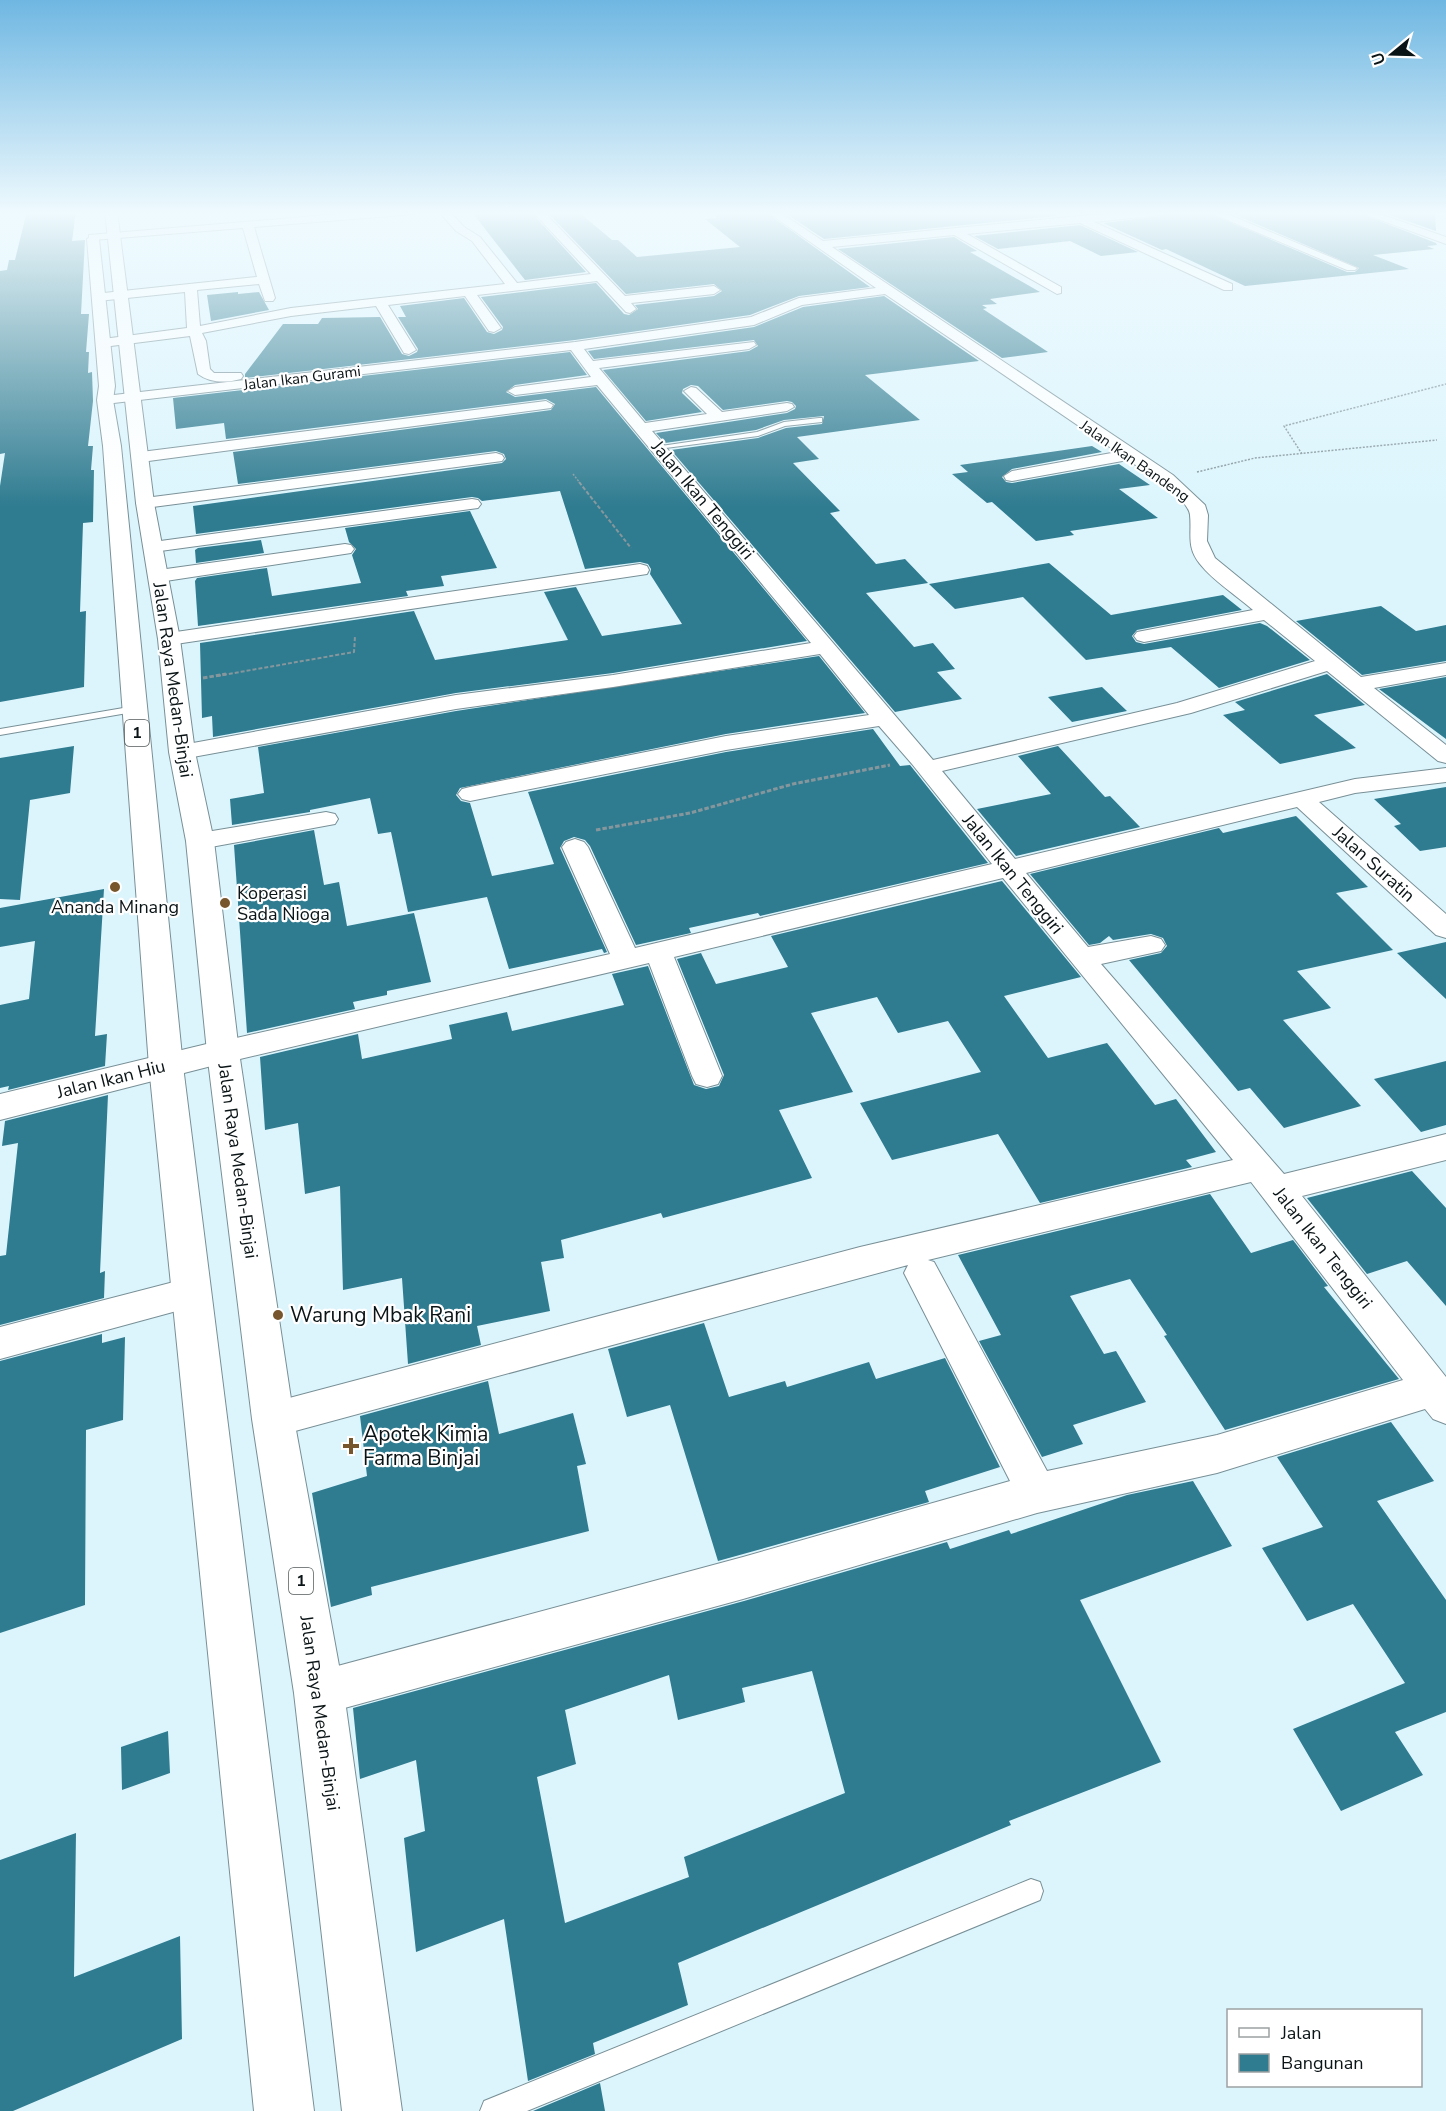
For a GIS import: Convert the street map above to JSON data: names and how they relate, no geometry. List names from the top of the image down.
{
  "streets": {
    "main road": ["Jalan Raya Medan-Binjai", "1", "Jalan Ikan Hiu"],
    "street": [
      "Jalan Ikan Gurami",
      "Jalan Ikan Bandeng",
      "Jalan Ikan Tenggiri",
      "Jalan Suratin"
    ]
  },
  "crossings": [
    ["Jalan Ikan Gurami", "Jalan Ikan Tenggiri"],
    ["Jalan Ikan Gurami", "Jalan Raya Medan-Binjai"],
    ["Jalan Raya Medan-Binjai", "Jalan Ikan Hiu"]
  ],
  "places": {
    "other": ["Ananda Minang", "Koperasi Sada Nioga", "Warung Mbak Rani"],
    "health": ["Apotek Kimia Farma Binjai"]
  },
  "legend": ["Jalan", "Bangunan"],
  "north": "left"
}
